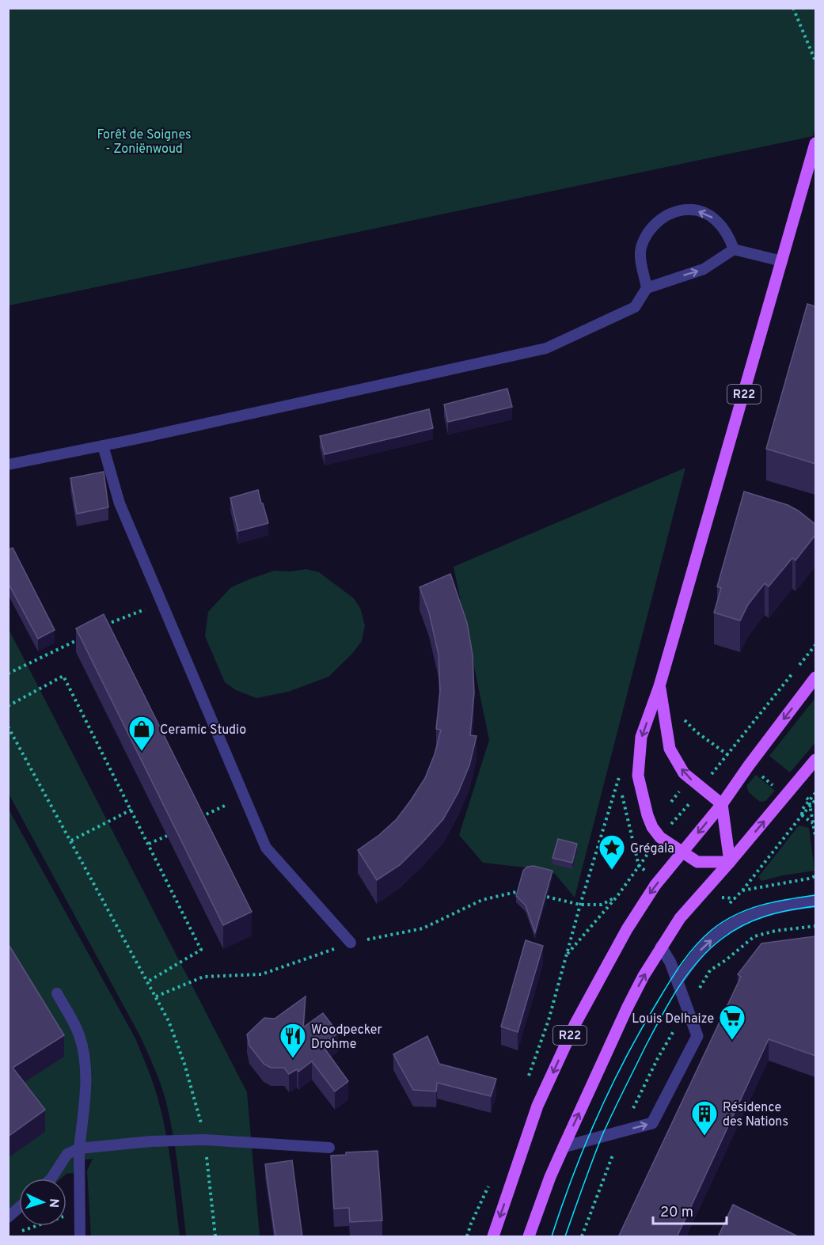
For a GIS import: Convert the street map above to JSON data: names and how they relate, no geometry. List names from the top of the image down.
{
  "streets": {
    "main road": ["R22"]
  },
  "parks": ["Forêt de Soignes - Zoniënwoud"],
  "places": {
    "shop": ["Ceramic Studio"],
    "place": ["Grégala"],
    "supermarket": ["Louis Delhaize"],
    "restaurant": ["Woodpecker Drohme"],
    "building": ["Résidence des Nations"]
  },
  "scale_bar": "20 m",
  "north": "right"
}
